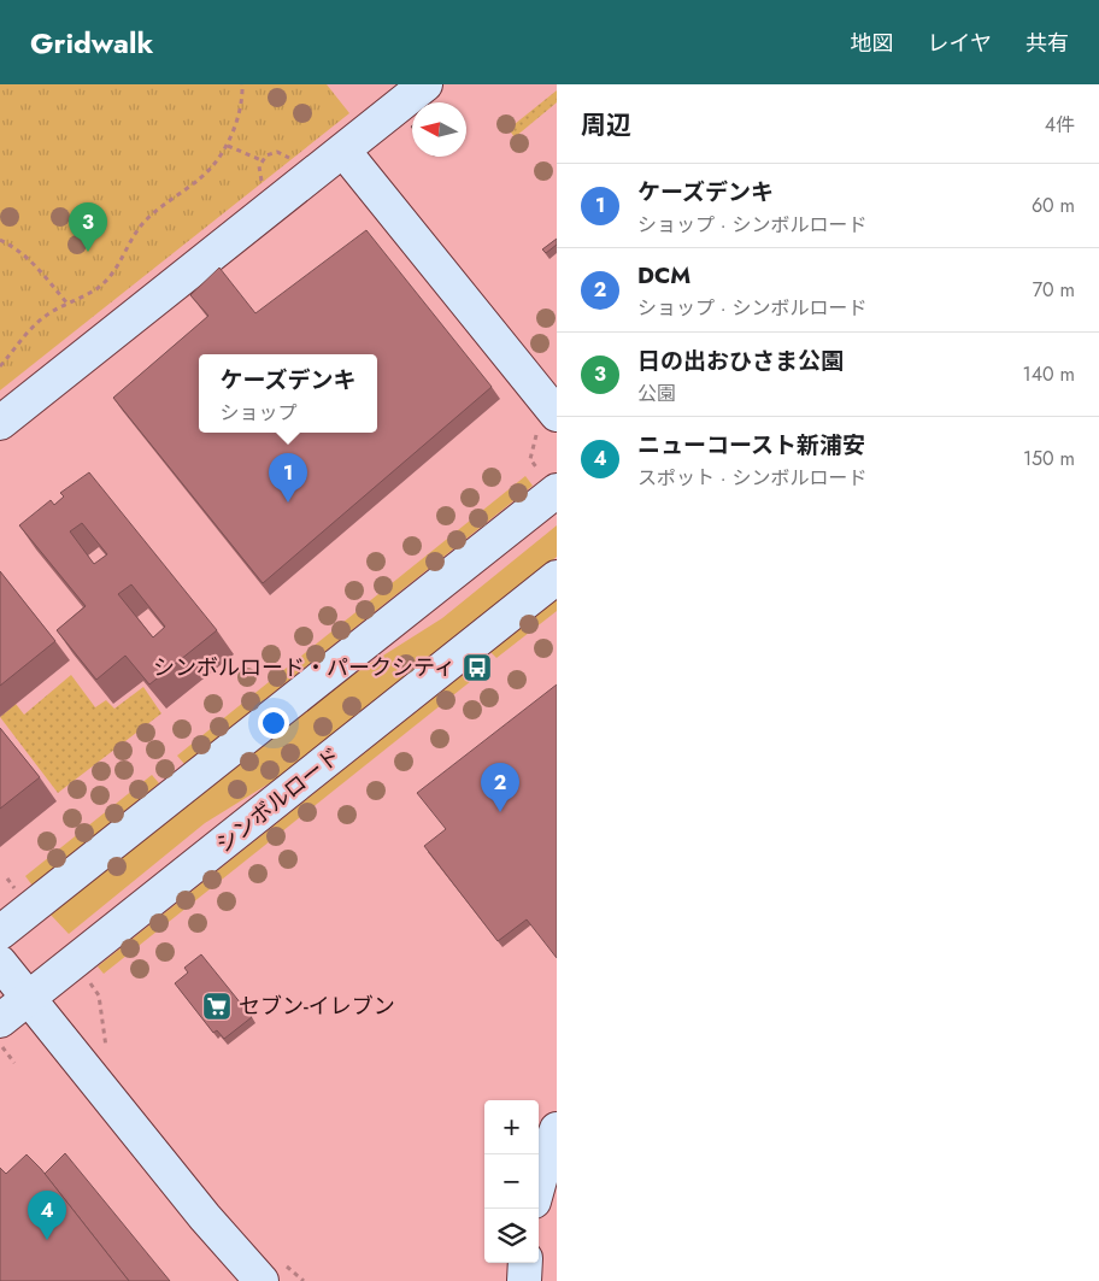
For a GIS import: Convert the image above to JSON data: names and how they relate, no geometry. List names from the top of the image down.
{
  "streets": {
    "street": ["シンボルロード"]
  },
  "places": {
    "bus stop": ["シンボルロード・パークシティ"],
    "supermarket": ["セブン-イレブン"]
  },
  "north": "left",
  "page": {
    "header": "Gridwalk",
    "nav": ["地図", "レイヤ", "共有"],
    "heading": ["周辺", "4件"],
    "list": [
      {
        "mark": "1",
        "name": "ケーズデンキ",
        "note": "ショップ · シンボルロード",
        "value": "60 m"
      },
      {
        "mark": "2",
        "name": "DCM",
        "note": "ショップ · シンボルロード",
        "value": "70 m"
      },
      {
        "mark": "3",
        "name": "日の出おひさま公園",
        "note": "公園",
        "value": "140 m"
      },
      {
        "mark": "4",
        "name": "ニューコースト新浦安",
        "note": "スポット · シンボルロード",
        "value": "150 m"
      }
    ],
    "pins": [
      "3",
      "1",
      "2",
      "4"
    ],
    "popup": ["ケーズデンキ", "ショップ"],
    "map_buttons": ["+", "−"]
  }
}
